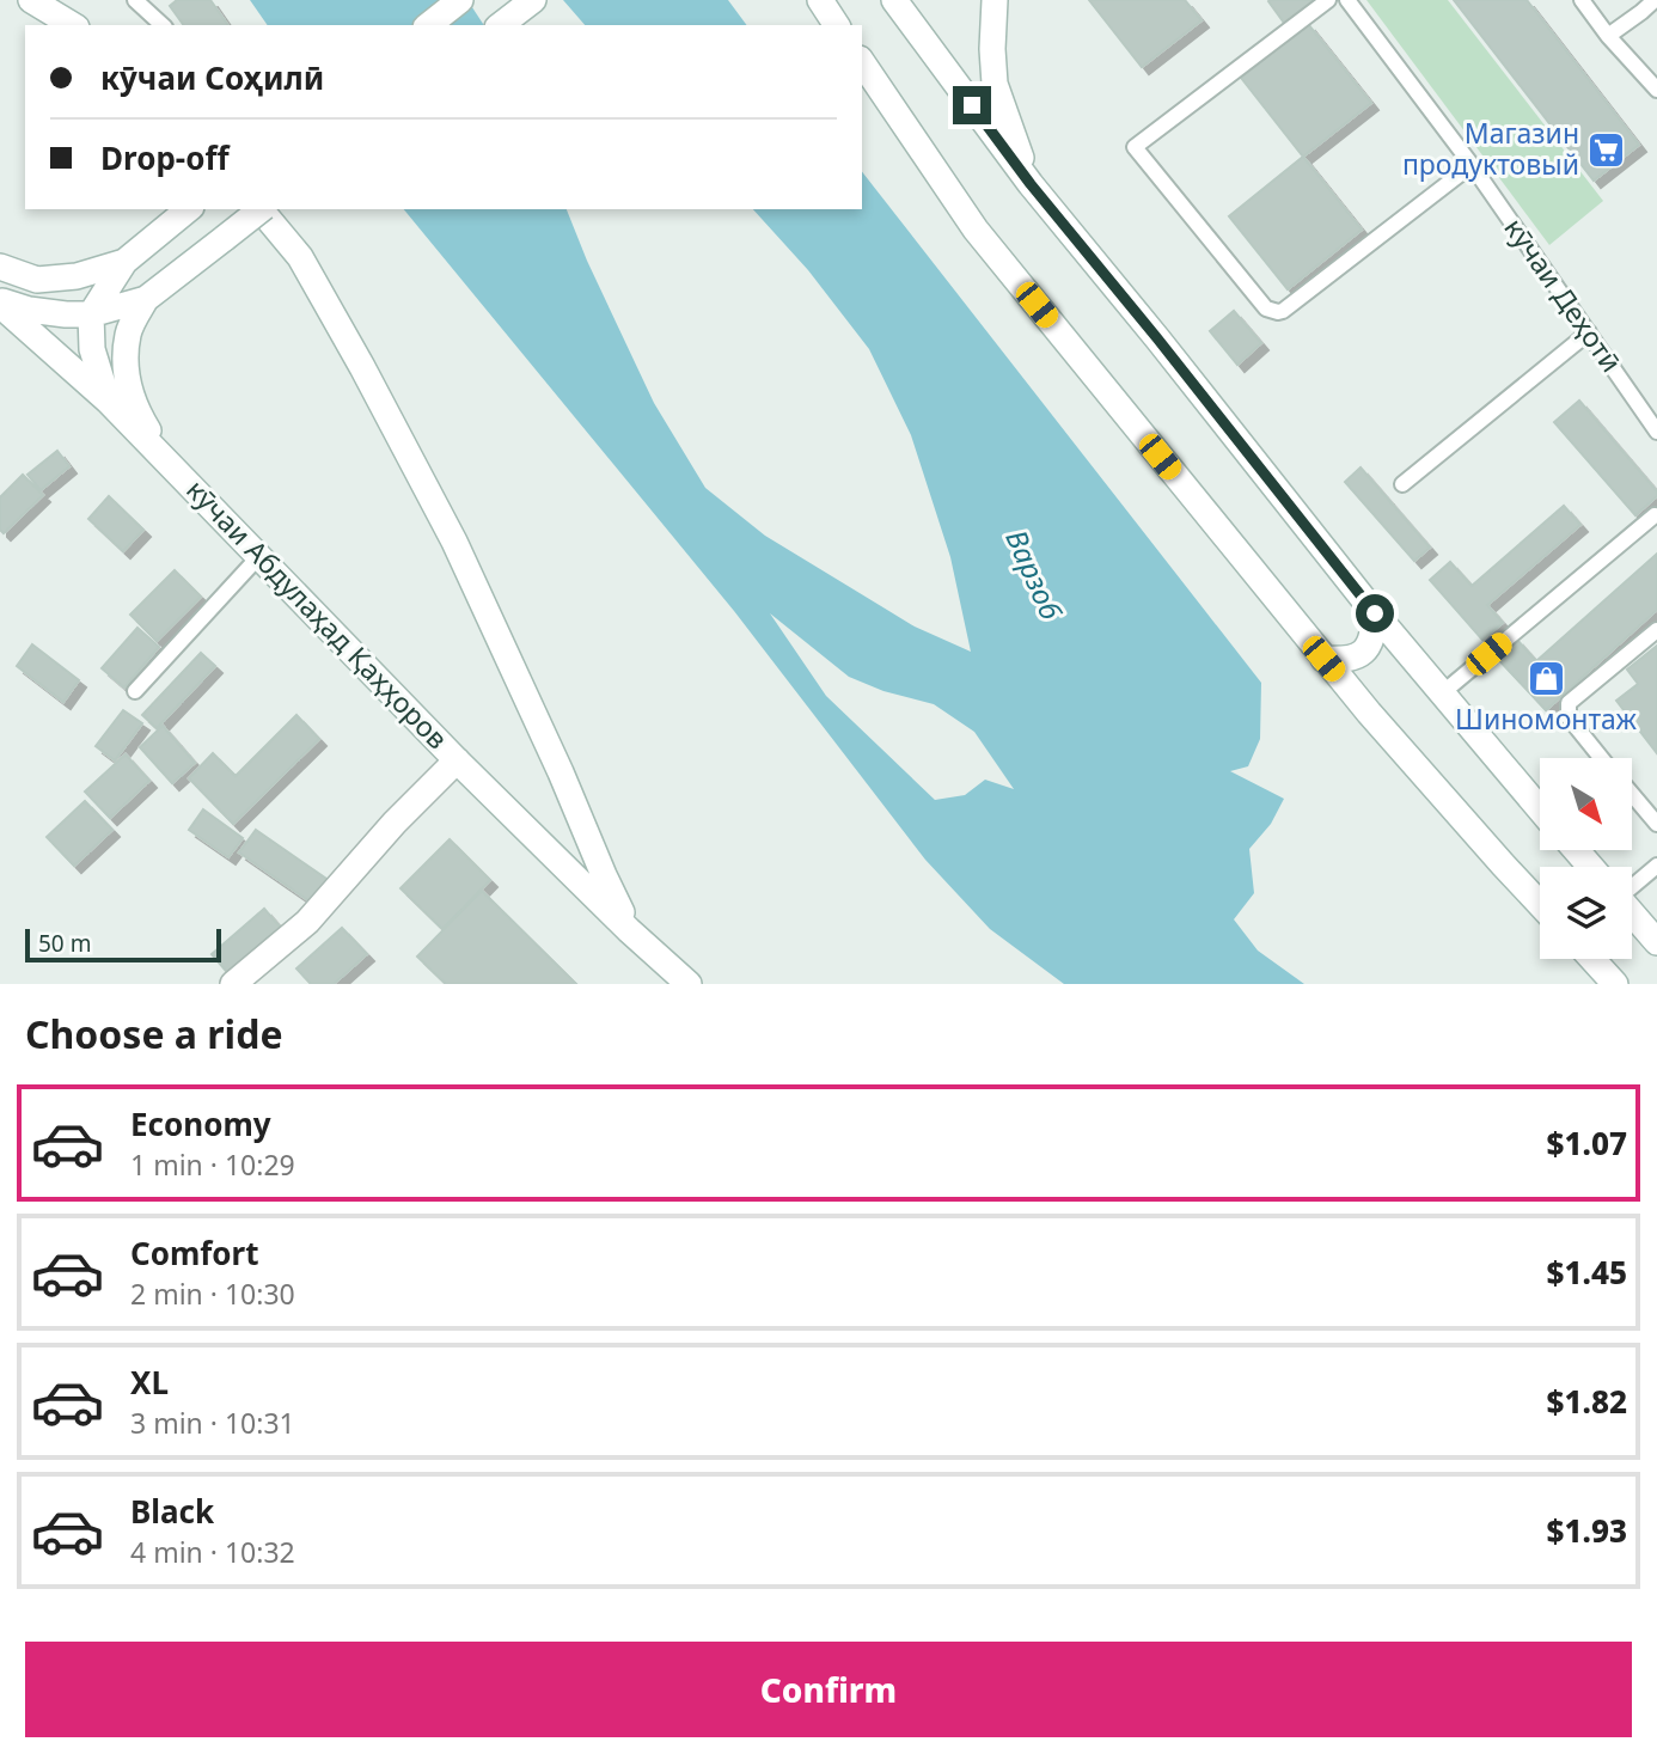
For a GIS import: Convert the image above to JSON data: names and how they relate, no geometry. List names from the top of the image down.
{
  "streets": {
    "main road": ["кӯчаи Абдулаҳад Қаҳҳоров"],
    "lane": ["кӯчаи Деҳотӣ"]
  },
  "water": ["Варзоб"],
  "places": {
    "supermarket": ["Магазин продуктовый"],
    "shop": ["Шиномонтаж"]
  },
  "scale_bar": "50 m",
  "north": "bottom right",
  "page": {
    "banner": ["кӯчаи Соҳилӣ", "Drop-off"],
    "scale": "50 m",
    "heading": "Choose a ride",
    "list": [
      {
        "name": "Economy",
        "note": "1 min · 10:29",
        "value": "$1.07"
      },
      {
        "name": "Comfort",
        "note": "2 min · 10:30",
        "value": "$1.45"
      },
      {
        "name": "XL",
        "note": "3 min · 10:31",
        "value": "$1.82"
      },
      {
        "name": "Black",
        "note": "4 min · 10:32",
        "value": "$1.93"
      }
    ],
    "buttons": "Confirm"
  }
}
